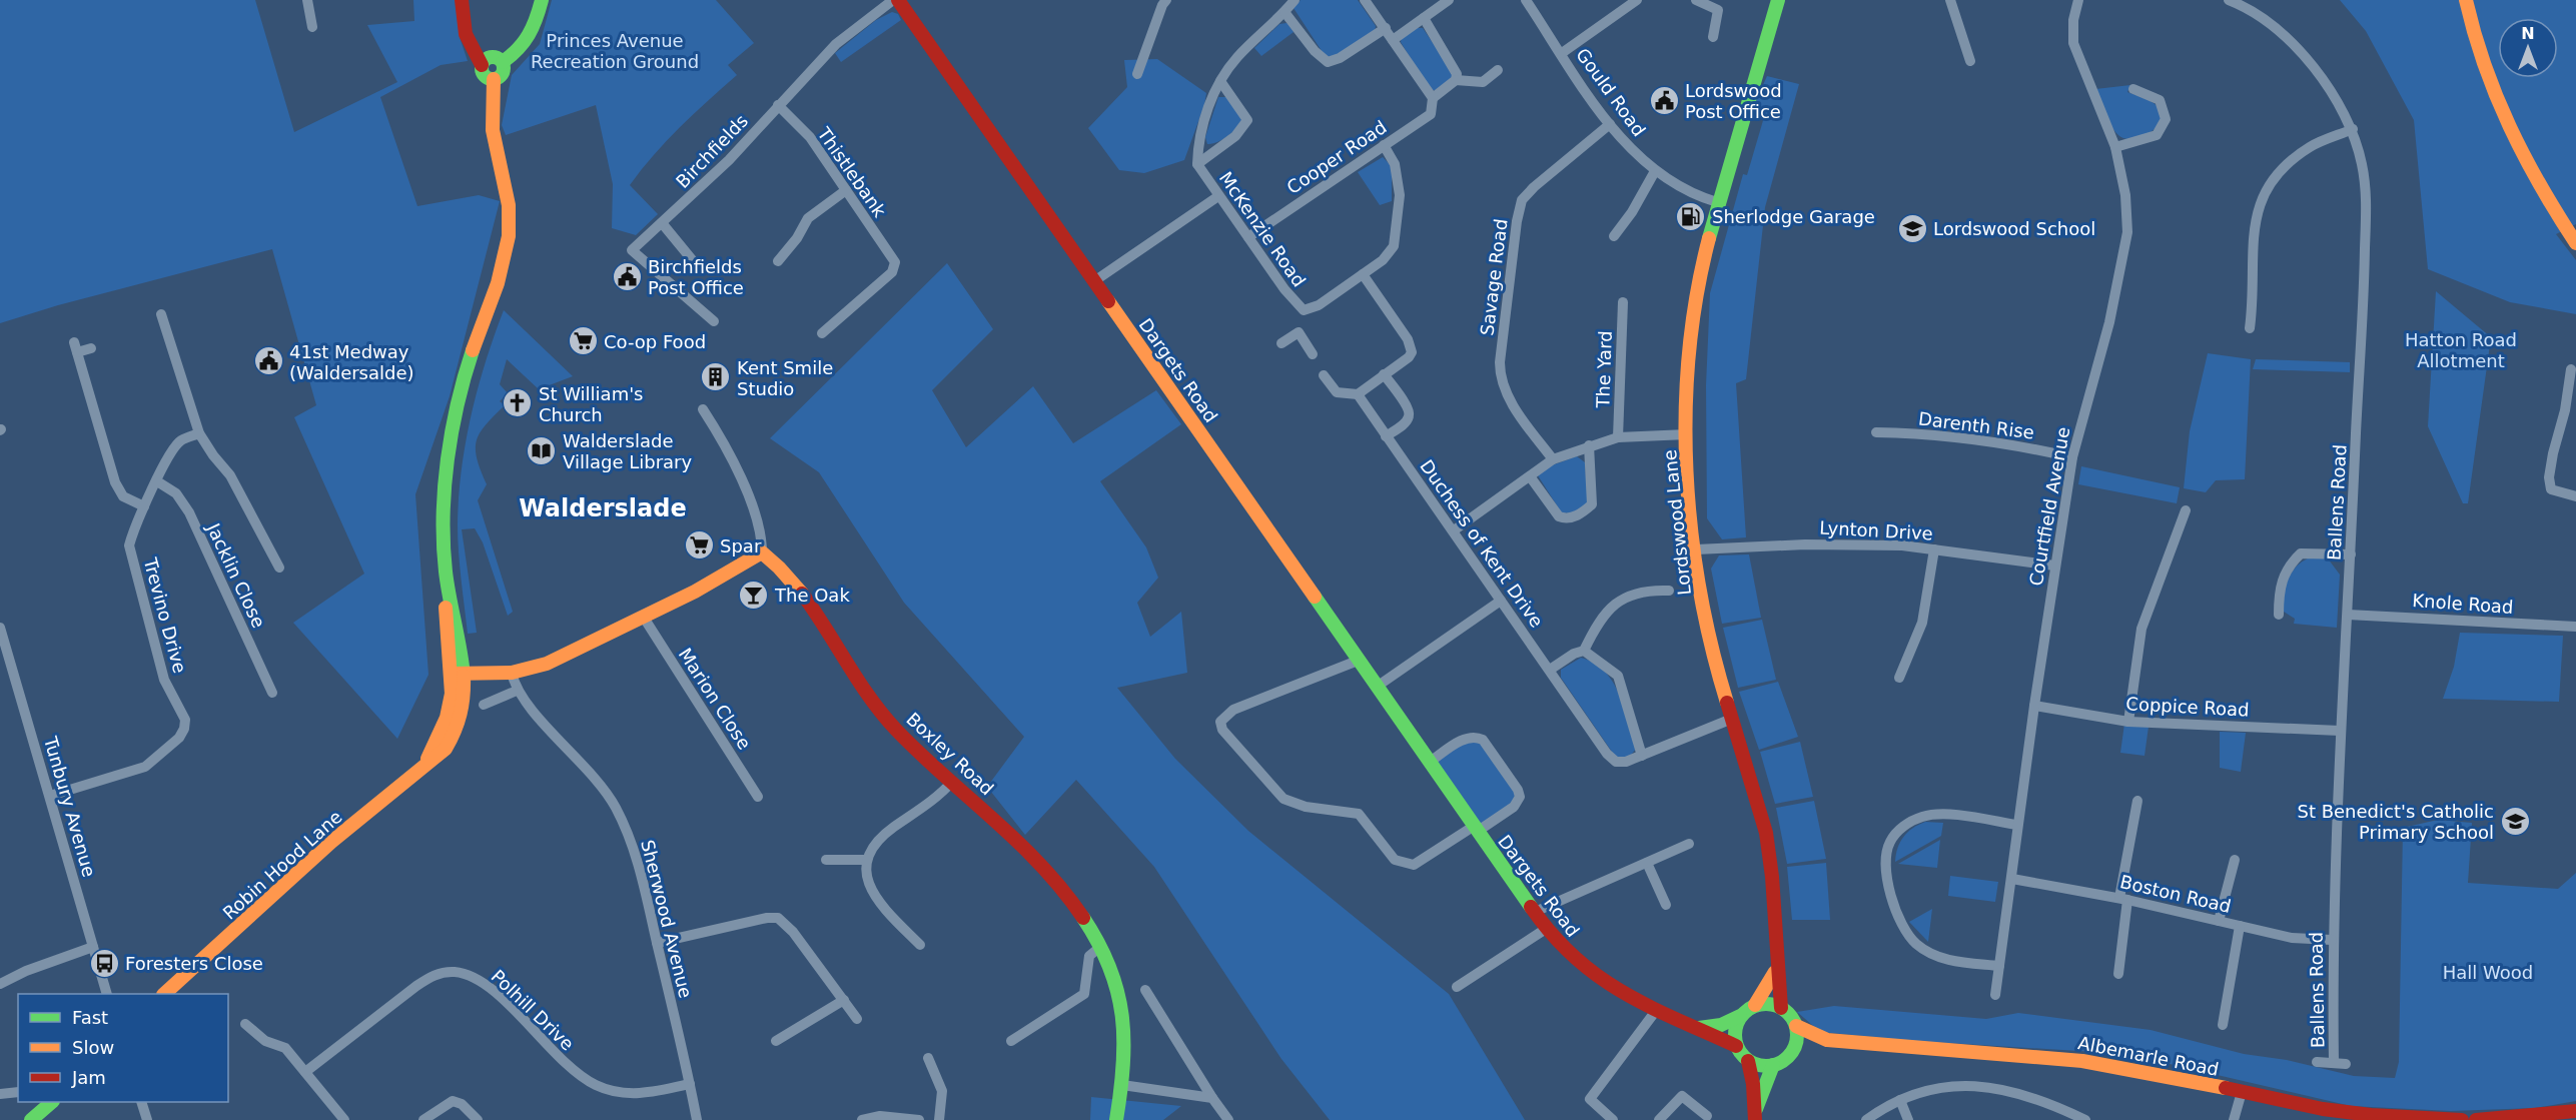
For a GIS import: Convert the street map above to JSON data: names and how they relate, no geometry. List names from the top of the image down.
{
  "streets": {
    "street": [
      "Gould Road",
      "Birchfields",
      "Cooper Road",
      "Thistlebank",
      "McKenzie Road",
      "Savage Road",
      "The Yard",
      "Dargets Road",
      "Darenth Rise",
      "Ballens Road",
      "Courtfield Avenue",
      "Lordswood Lane",
      "Lynton Drive",
      "Duchess of Kent Drive",
      "Jacklin Close",
      "Knole Road",
      "Trevino Drive",
      "Marion Close",
      "Coppice Road",
      "Boxley Road",
      "Tunbury Avenue",
      "Robin Hood Lane",
      "Boston Road",
      "Sherwood Avenue",
      "Polhill Drive",
      "Albemarle Road"
    ]
  },
  "crossings": [
    ["Gould Road", "Savage Road"],
    ["Gould Road", "Lordswood Lane"],
    ["Birchfields", "Thistlebank"],
    ["Cooper Road", "McKenzie Road"],
    ["Dargets Road", "Lordswood Lane"],
    ["Dargets Road", "Albemarle Road"],
    ["Darenth Rise", "Courtfield Avenue"],
    ["Ballens Road", "Knole Road"],
    ["Ballens Road", "Coppice Road"],
    ["Ballens Road", "Boston Road"],
    ["Courtfield Avenue", "Lynton Drive"],
    ["Courtfield Avenue", "Coppice Road"],
    ["Courtfield Avenue", "Boston Road"],
    ["Lordswood Lane", "Lynton Drive"],
    ["Lordswood Lane", "Duchess of Kent Drive"],
    ["Lordswood Lane", "Albemarle Road"],
    ["Jacklin Close", "Trevino Drive"],
    ["Trevino Drive", "Tunbury Avenue"],
    ["Sherwood Avenue", "Polhill Drive"]
  ],
  "districts": ["Walderslade"],
  "parks": ["Princes Avenue Recreation Ground", "Hatton Road Allotment", "Hall Wood"],
  "places": {
    "public building": ["Lordswood Post Office", "Birchfields Post Office", "41st Medway (Waldersalde)"],
    "fuel station": ["Sherlodge Garage"],
    "school or university": ["Lordswood School", "St Benedict's Catholic Primary School"],
    "supermarket": ["Co-op Food", "Spar"],
    "building": ["Kent Smile Studio"],
    "church": ["St William's Church"],
    "library": ["Walderslade Village Library"],
    "bar": ["The Oak"],
    "bus stop": ["Foresters Close"]
  },
  "legend": ["Fast", "Slow", "Jam"],
  "north": "top"
}
